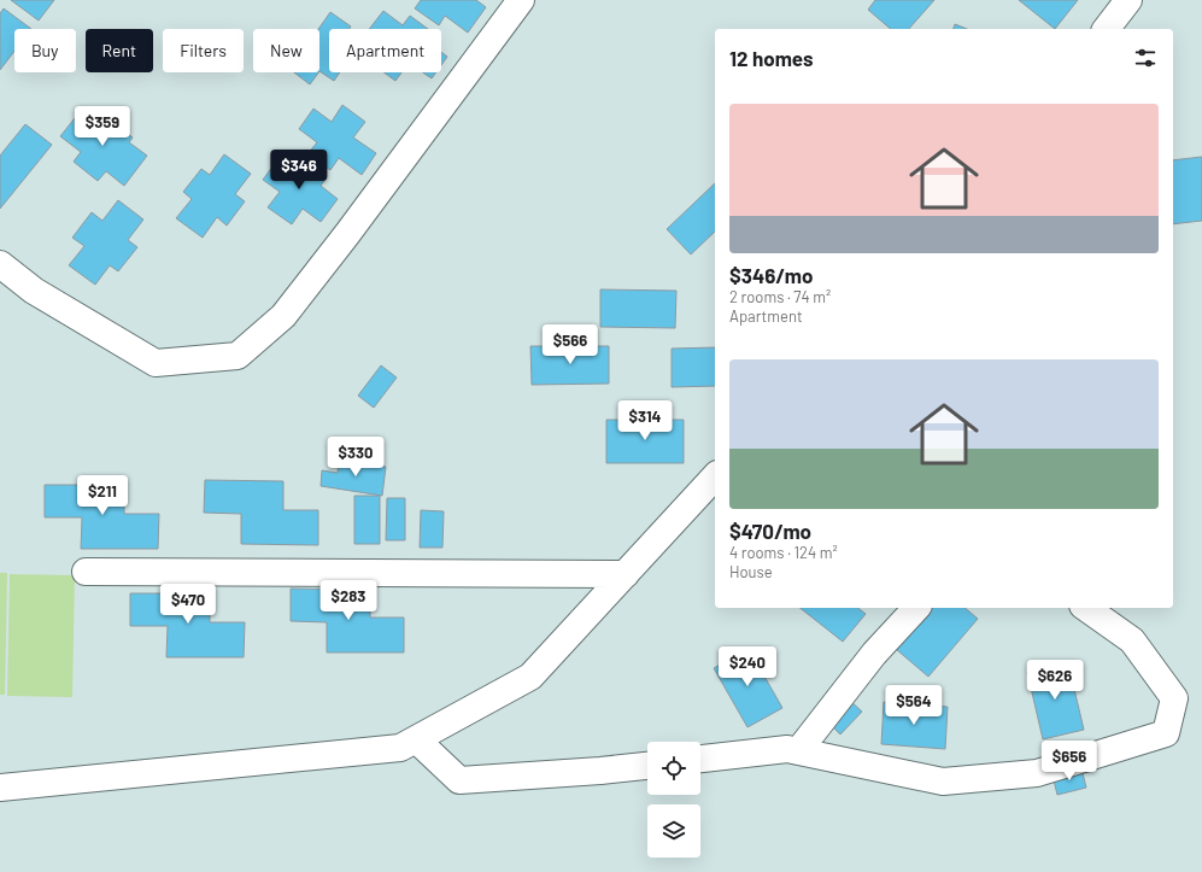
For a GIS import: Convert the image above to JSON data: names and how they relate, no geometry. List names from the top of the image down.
{
  "page": {
    "chip": [
      "Buy",
      "Rent",
      "Filters",
      "New",
      "Apartment"
    ],
    "heading": "12 homes",
    "list": [
      {
        "name": "$346/mo",
        "note": "2 rooms · 74 m² · Apartment"
      },
      {
        "name": "$470/mo",
        "note": "4 rooms · 124 m² · House"
      }
    ],
    "price": [
      "$359",
      "$346",
      "$566",
      "$314",
      "$330",
      "$211",
      "$283",
      "$470",
      "$240",
      "$626",
      "$564",
      "$656"
    ]
  }
}
